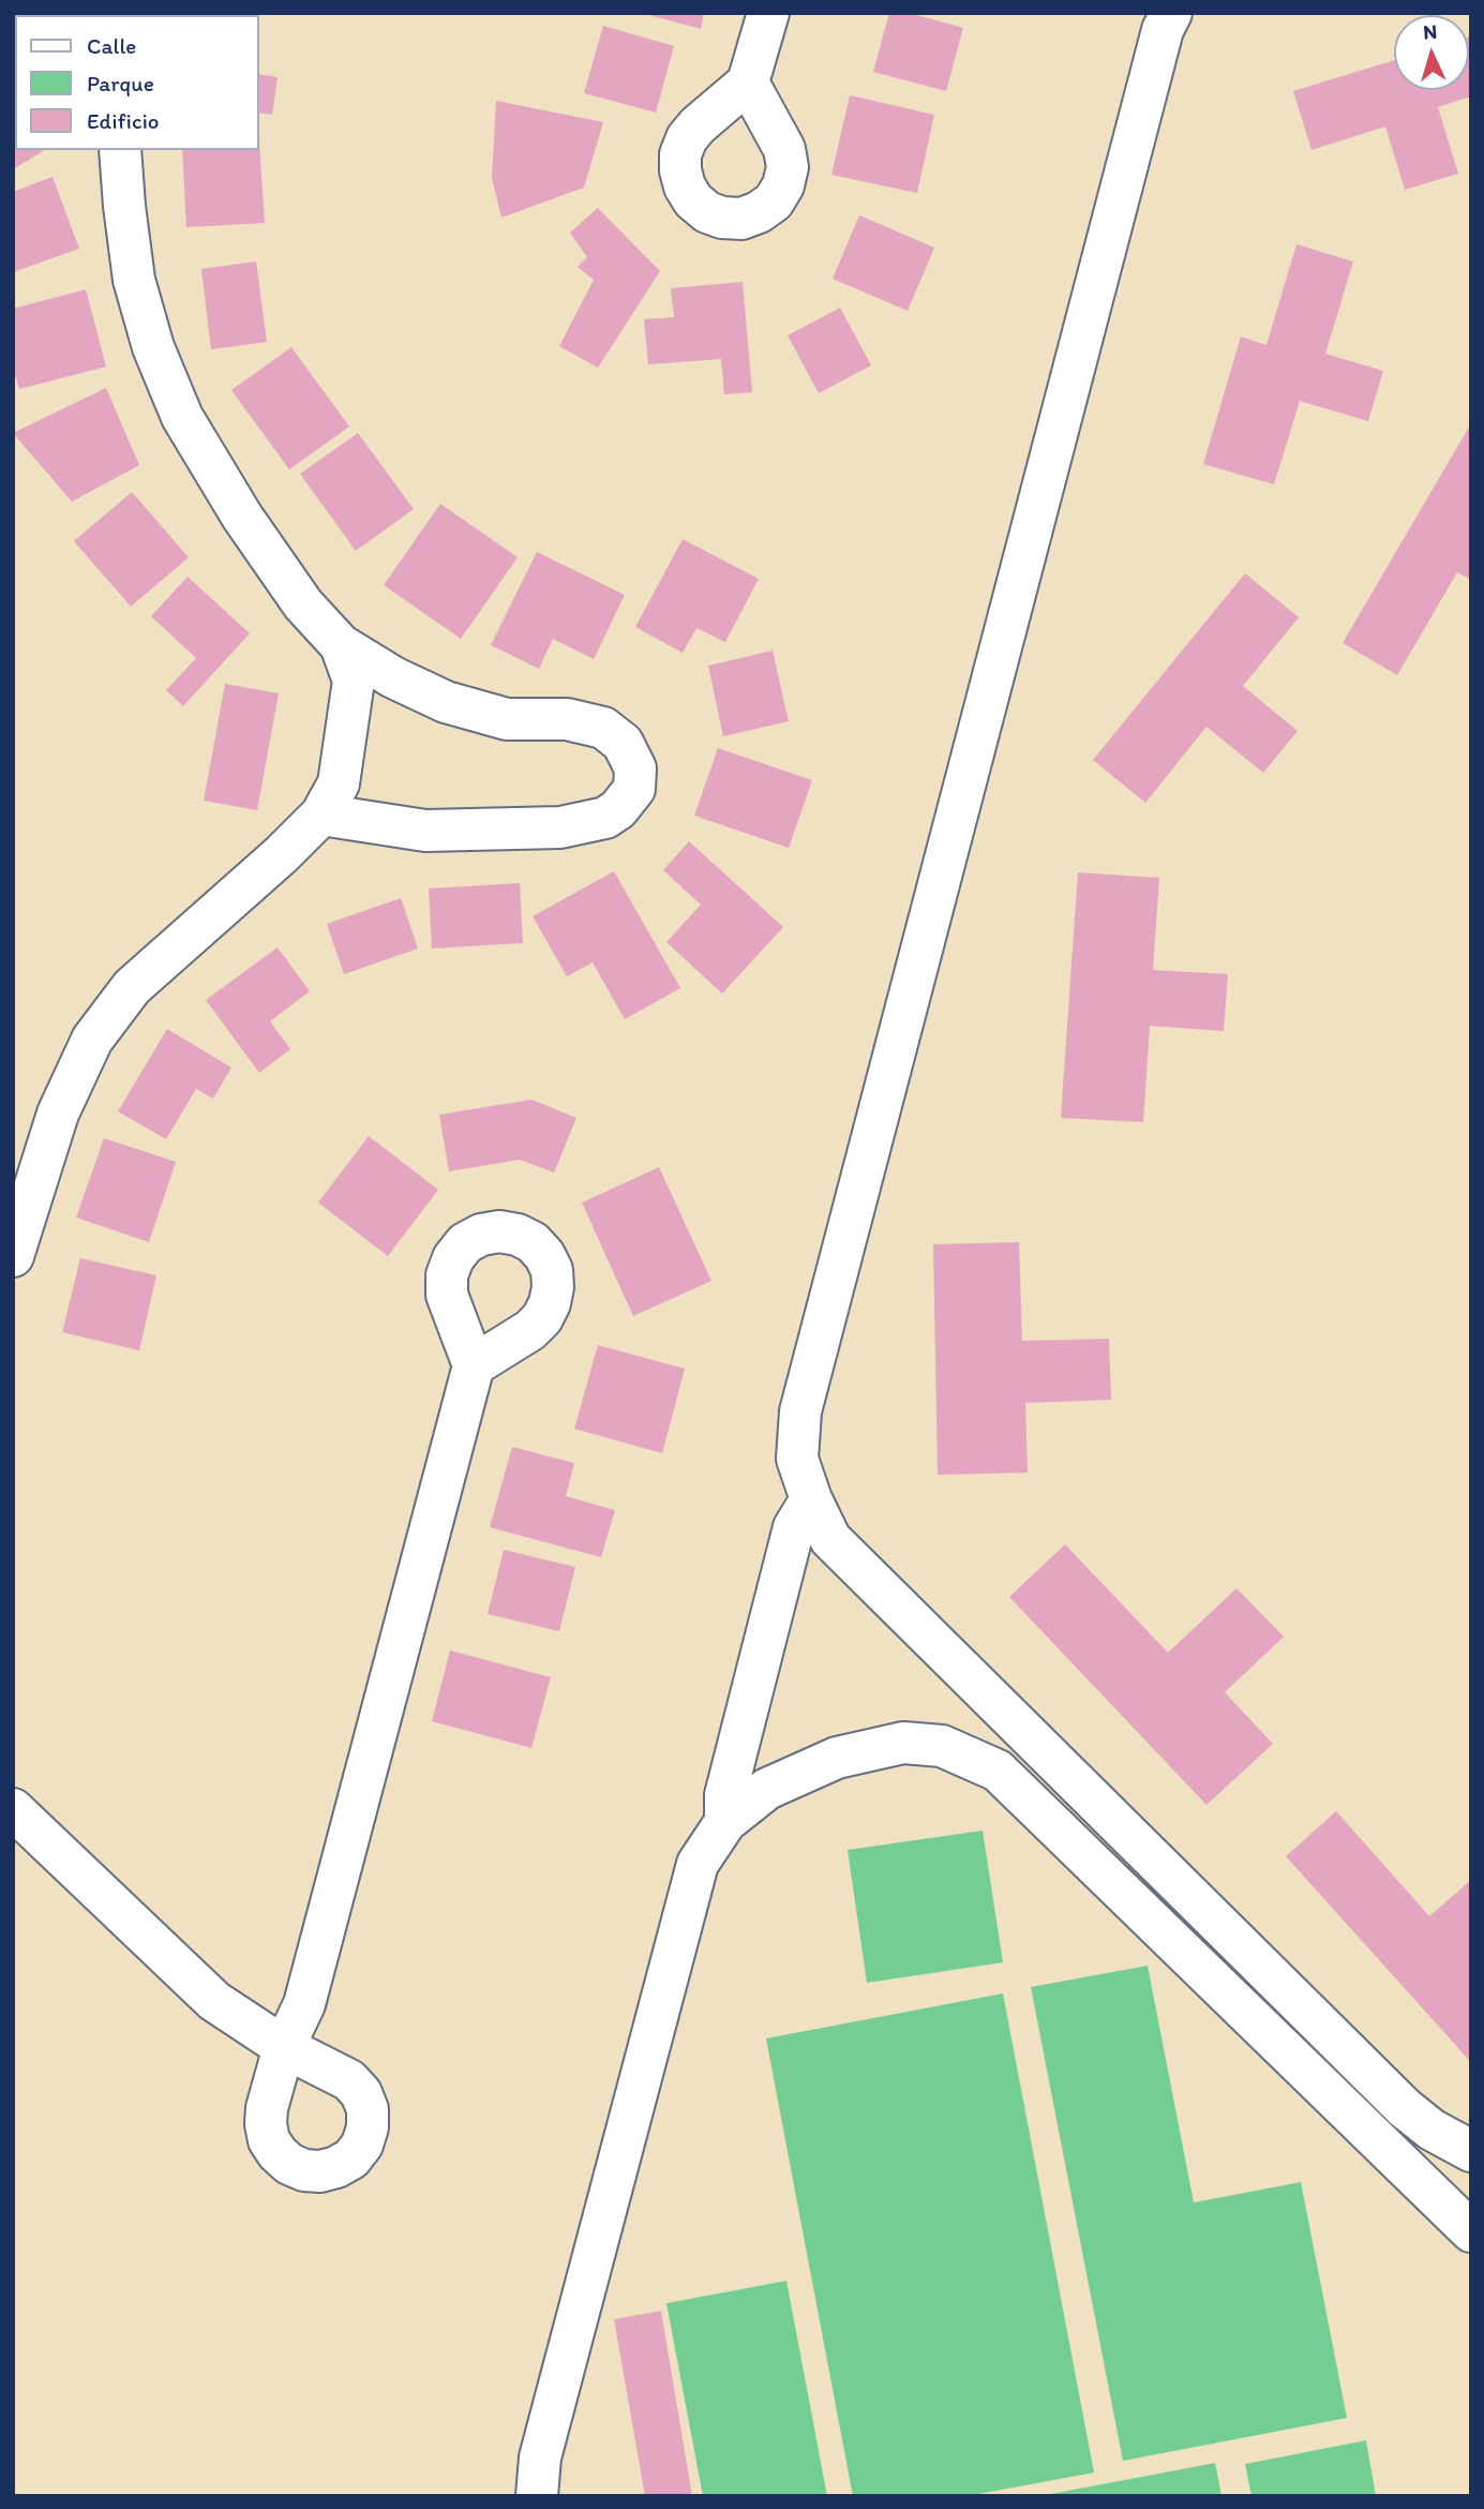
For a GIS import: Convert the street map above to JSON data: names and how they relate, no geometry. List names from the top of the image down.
{
  "legend": ["Calle", "Parque", "Edificio"],
  "north": "top"
}
